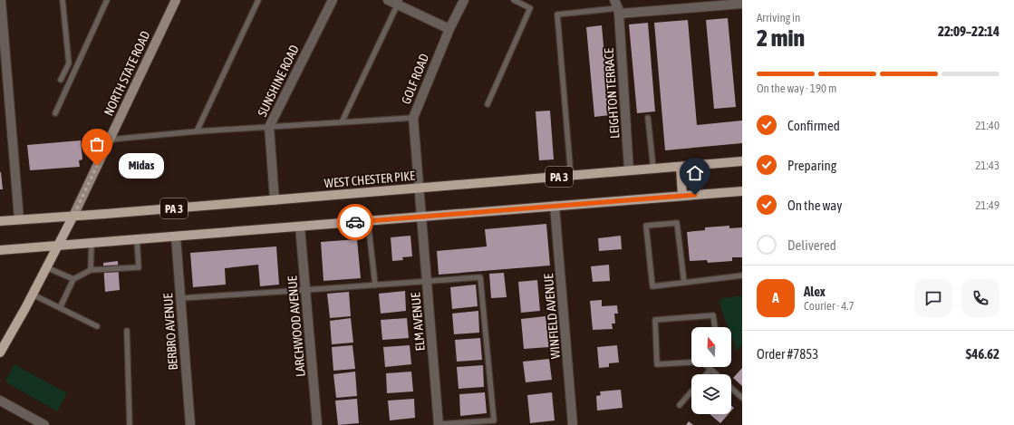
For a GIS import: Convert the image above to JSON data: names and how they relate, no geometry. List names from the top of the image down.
{
  "streets": {
    "main road": ["NORTH STATE ROAD", "PA 3", "WEST CHESTER PIKE"],
    "street": [
      "GOLF ROAD",
      "SUNSHINE ROAD",
      "LEIGHTON TERRACE",
      "WINFIELD AVENUE",
      "ELM AVENUE",
      "LARCHWOOD AVENUE",
      "BERBRO AVENUE"
    ]
  },
  "crossings": [
    ["NORTH STATE ROAD", "WEST CHESTER PIKE"],
    ["GOLF ROAD", "PA 3"],
    ["GOLF ROAD", "WEST CHESTER PIKE"],
    ["GOLF ROAD", "ELM AVENUE"],
    ["SUNSHINE ROAD", "WEST CHESTER PIKE"],
    ["LEIGHTON TERRACE", "WEST CHESTER PIKE"],
    ["PA 3", "WINFIELD AVENUE"],
    ["PA 3", "ELM AVENUE"],
    ["PA 3", "LARCHWOOD AVENUE"],
    ["PA 3", "BERBRO AVENUE"]
  ],
  "places": ["Midas"],
  "north": "top",
  "page": {
    "heading": ["2 min", "Arriving in", "22:09–22:14"],
    "panel": [
      "Alex",
      "Courier · 4.7",
      "Order #7853",
      "$46.62"
    ],
    "bar": "On the way · 190 m",
    "list": [
      ["Confirmed", "21:40"],
      ["Preparing", "21:43"],
      ["On the way", "21:49"],
      "Delivered"
    ],
    "bubble": "Midas",
    "round": "A"
  }
}
